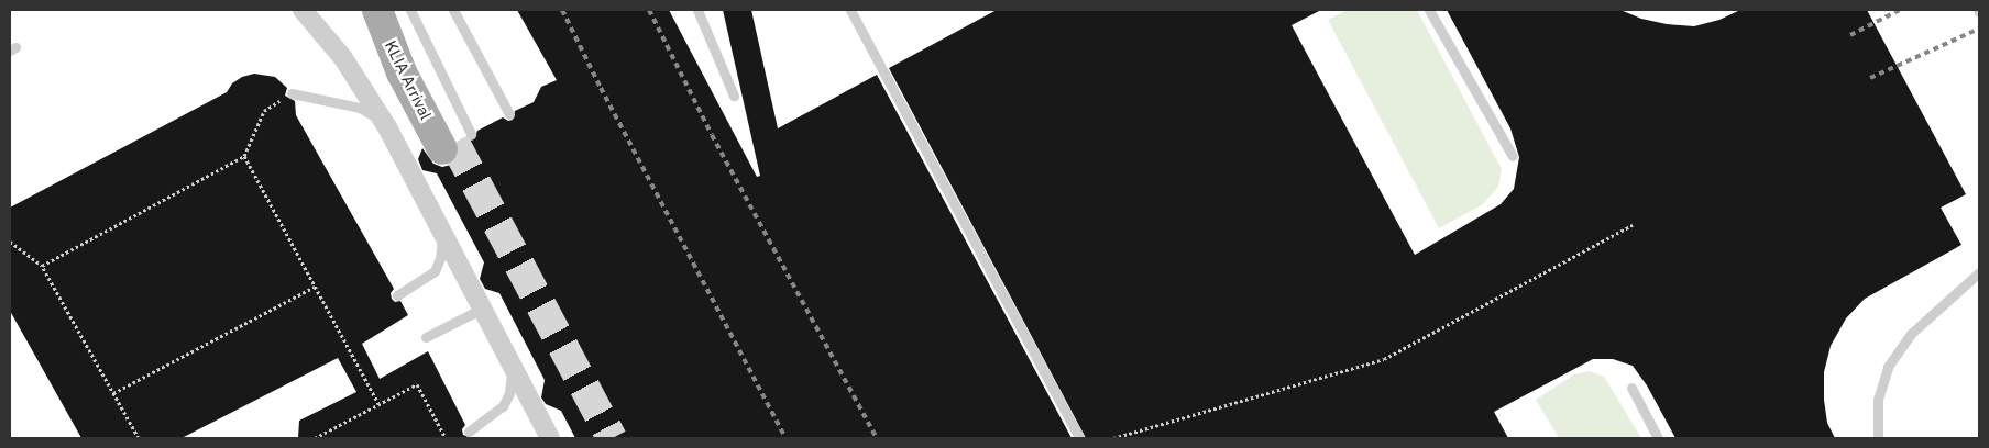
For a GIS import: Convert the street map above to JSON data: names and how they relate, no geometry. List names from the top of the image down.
{
  "streets": {
    "main road": ["KLIA Arrival"]
  }
}
